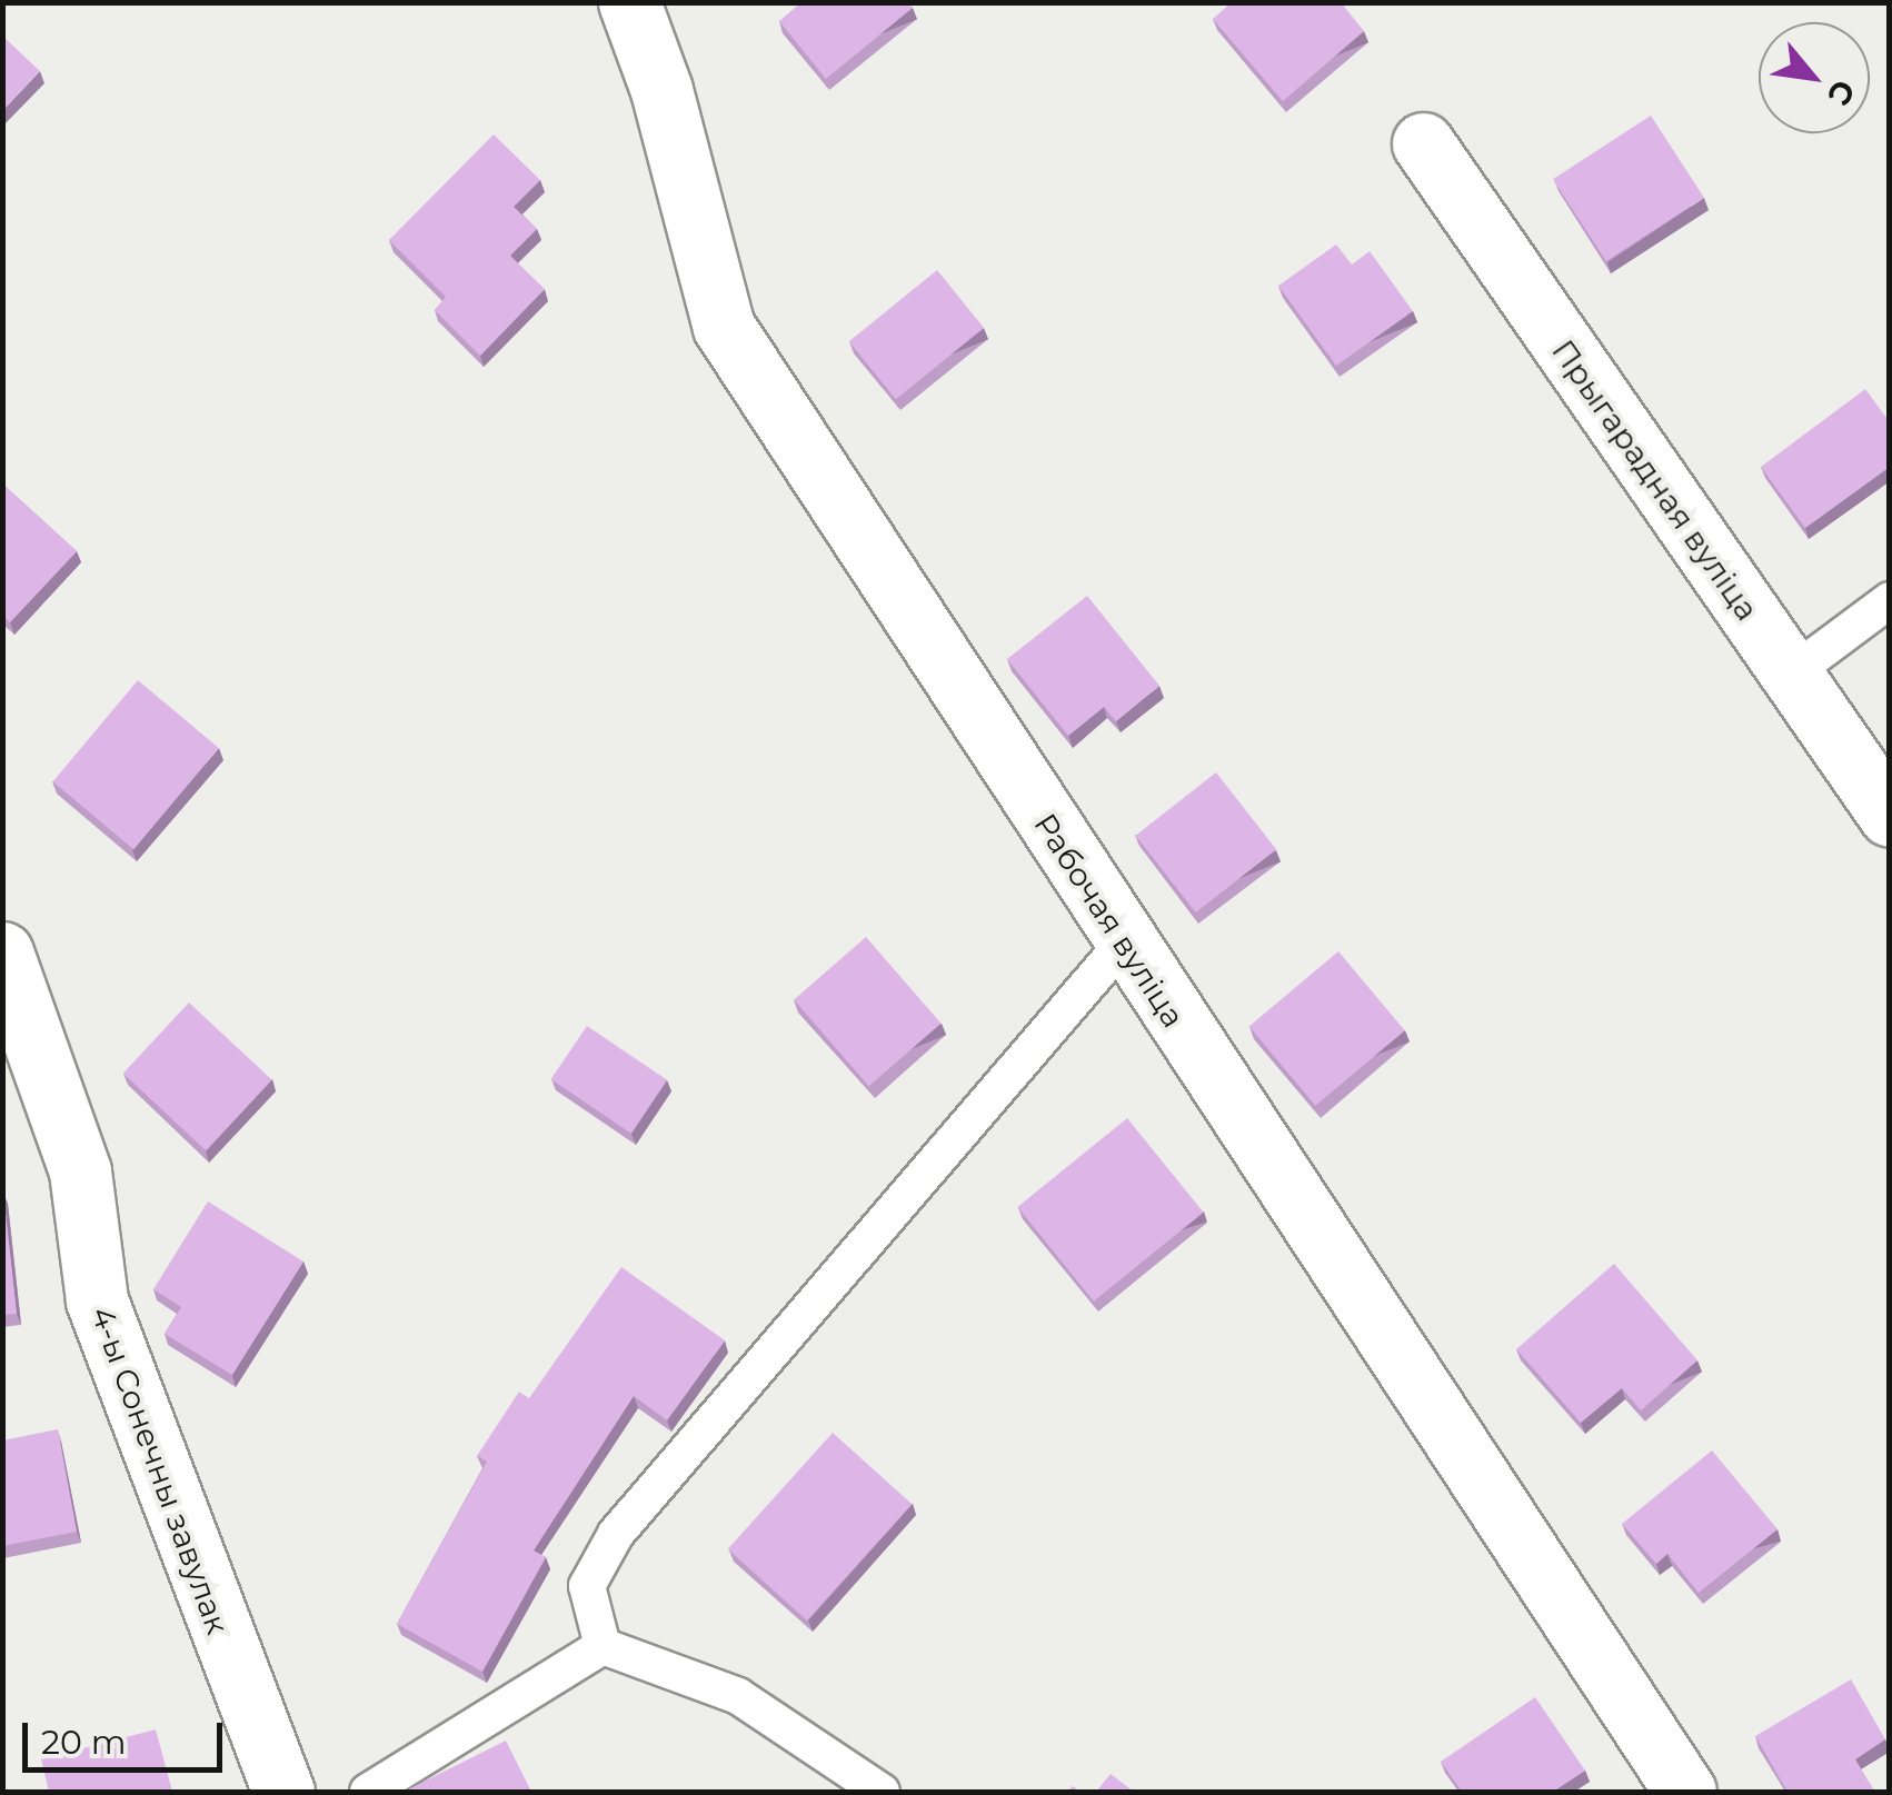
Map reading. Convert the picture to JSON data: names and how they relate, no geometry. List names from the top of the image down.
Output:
{
  "streets": {
    "street": ["Прыгарадная вуліца", "Рабочая вуліца", "4-ы Сонечны завулак"]
  },
  "scale_bar": "20 m",
  "north": "bottom right"
}
